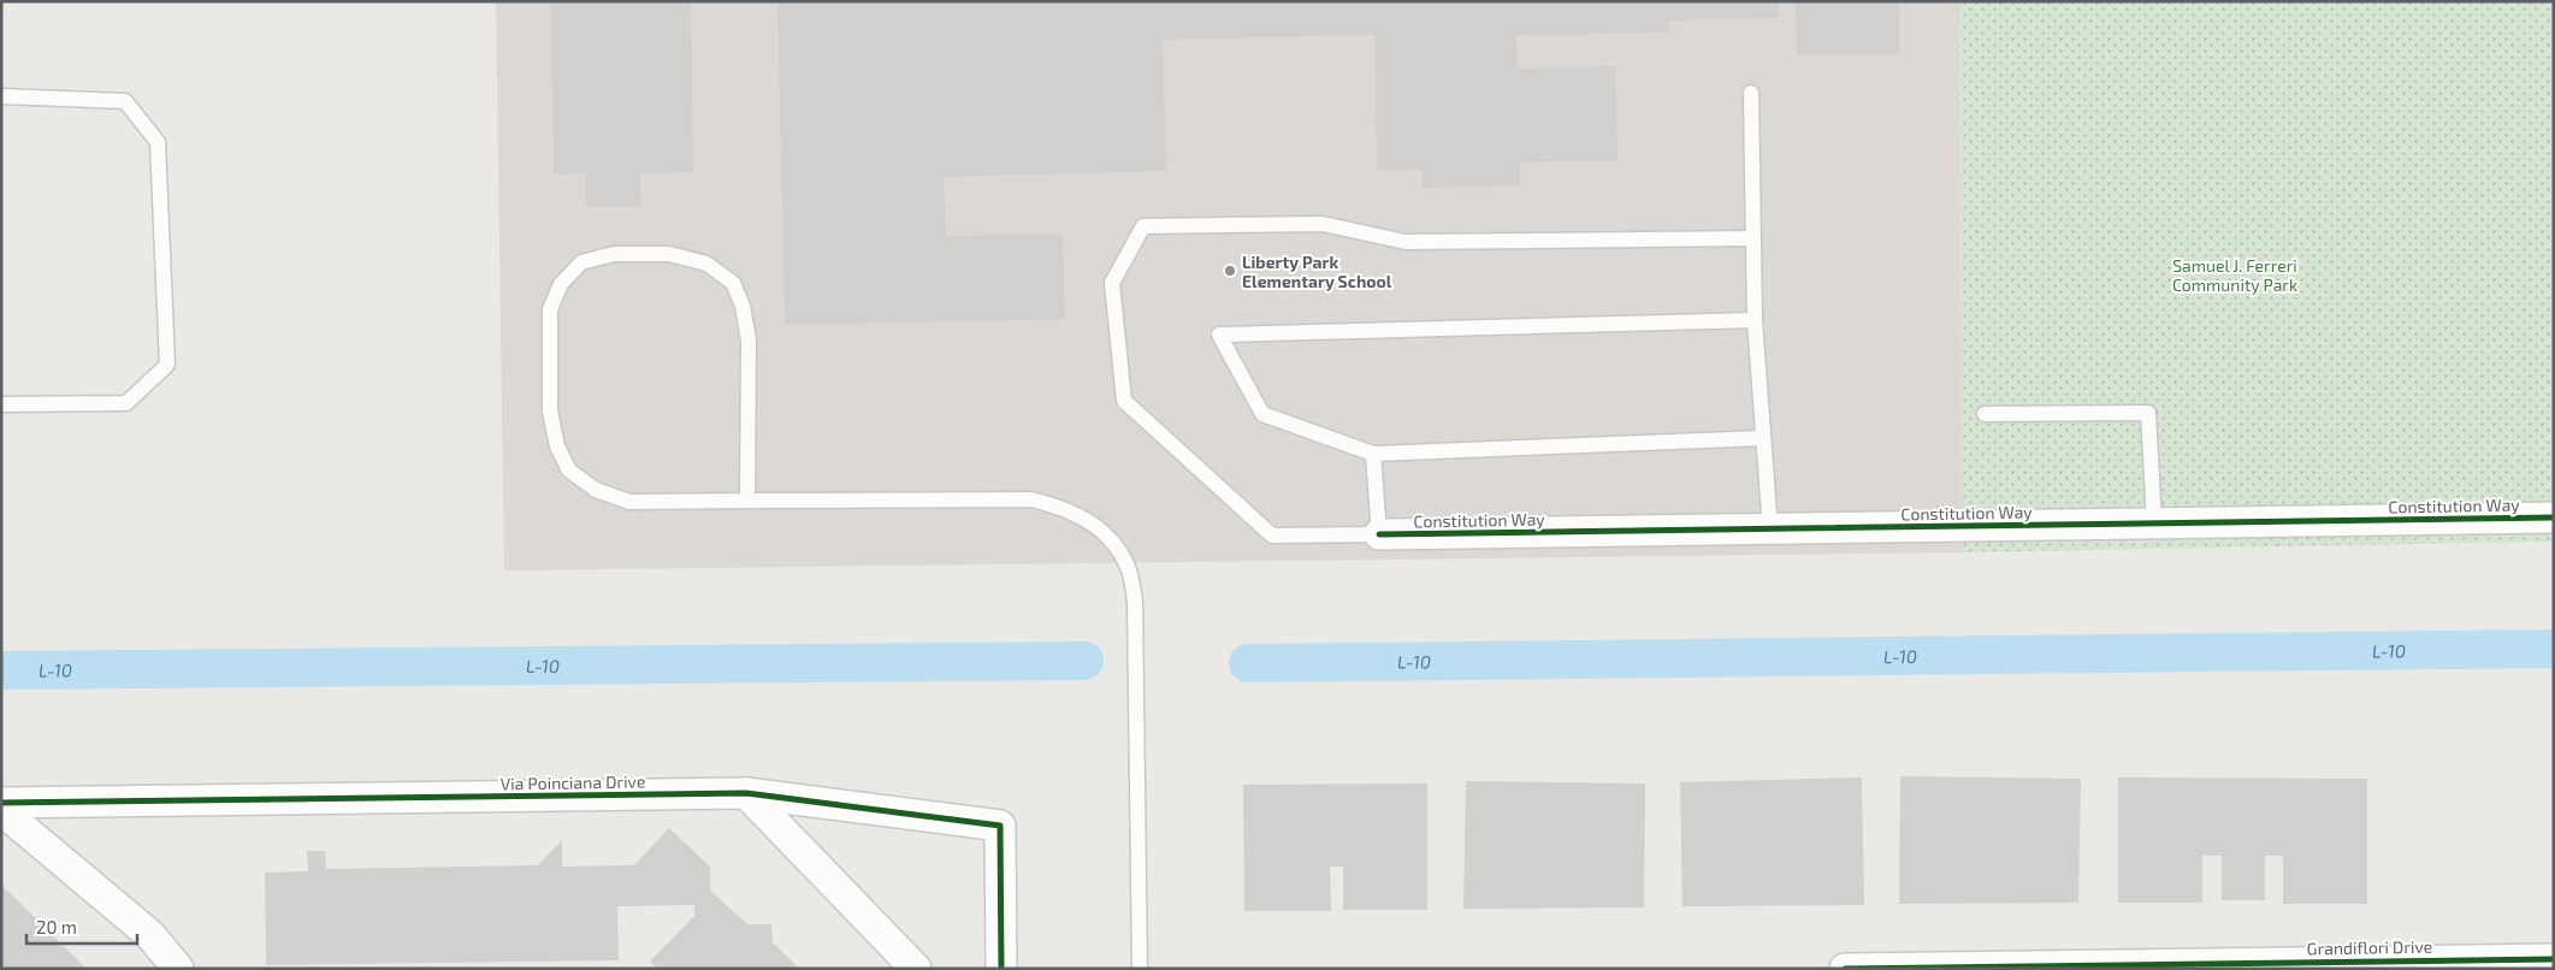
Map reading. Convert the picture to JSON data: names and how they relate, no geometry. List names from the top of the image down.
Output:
{
  "streets": {
    "street": ["Constitution Way", "Via Poinciana Drive", "Grandiflori Drive"]
  },
  "water": ["L-10"],
  "parks": ["Samuel J. Ferreri Community Park"],
  "places": ["Liberty Park Elementary School"],
  "scale_bar": "20 m"
}
